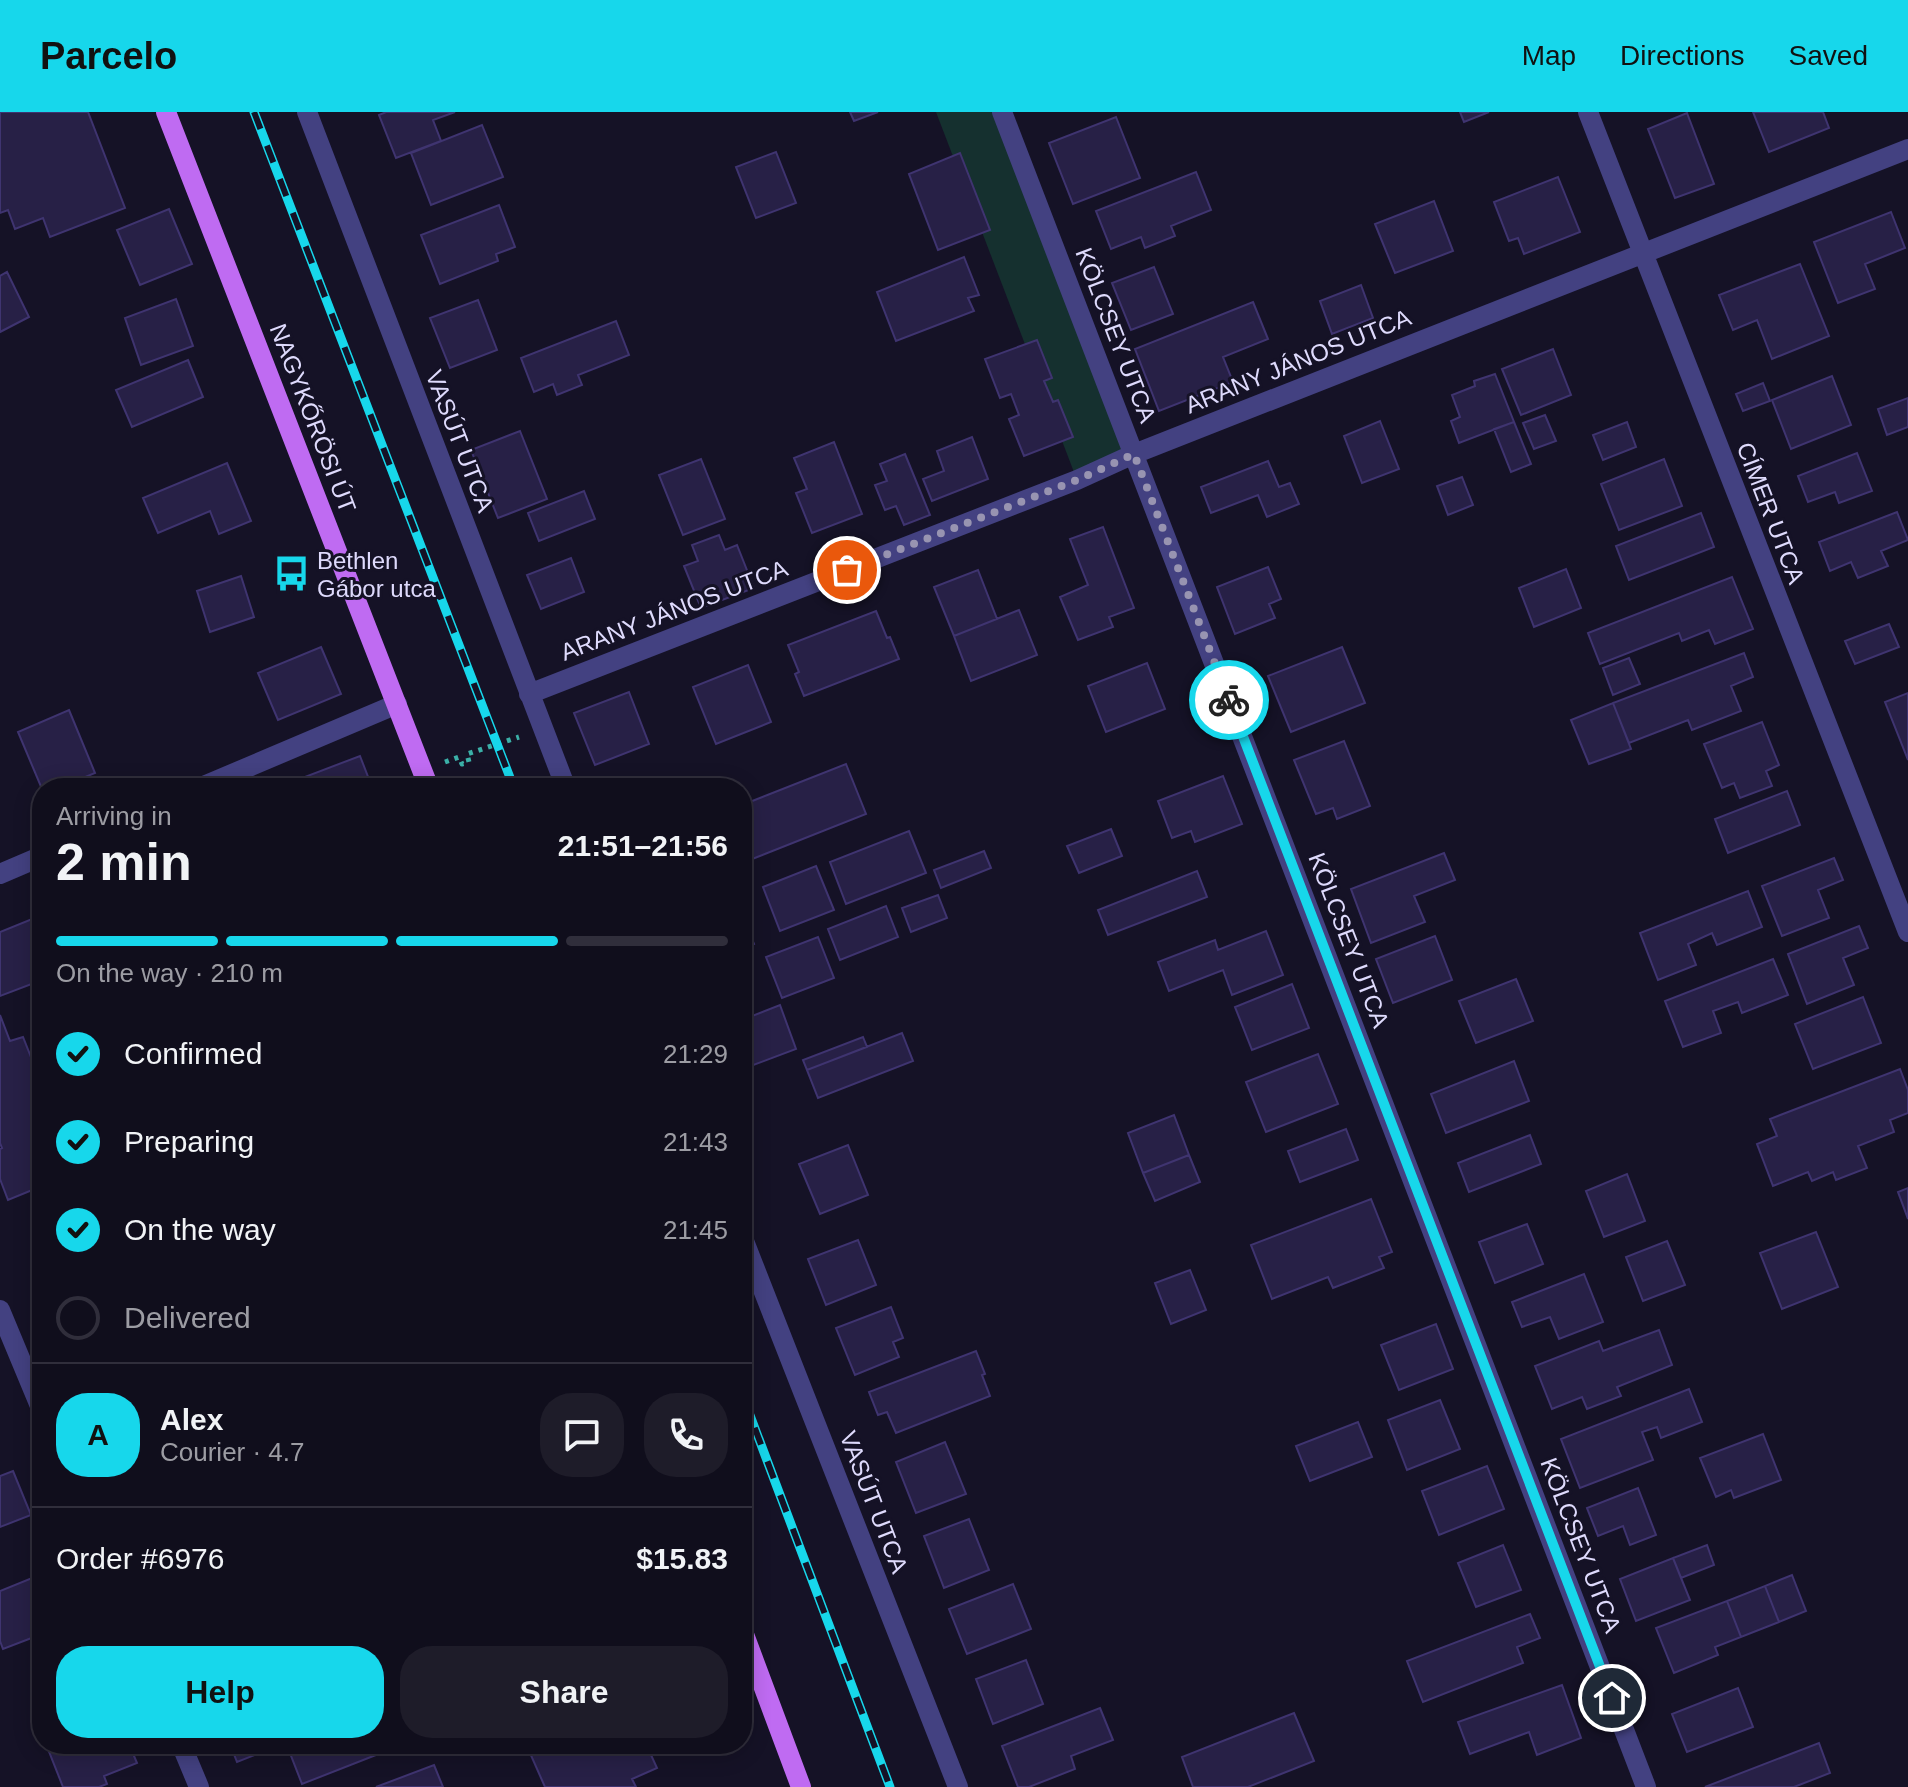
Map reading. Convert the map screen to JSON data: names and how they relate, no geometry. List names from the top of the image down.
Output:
{
  "streets": {
    "main road": ["NAGYKŐRÖSI ÚT"],
    "street": [
      "KÖLCSEY UTCA",
      "ARANY JÁNOS UTCA",
      "VASÚT UTCA",
      "CÍMER UTCA"
    ]
  },
  "crossings": [
    ["KÖLCSEY UTCA", "ARANY JÁNOS UTCA"],
    ["ARANY JÁNOS UTCA", "VASÚT UTCA"],
    ["ARANY JÁNOS UTCA", "CÍMER UTCA"]
  ],
  "places": {
    "bus stop": ["Bethlen Gábor utca"]
  },
  "page": {
    "header": "Parcelo",
    "nav": ["Map", "Directions", "Saved"],
    "heading": ["2 min", "Arriving in", "21:51–21:56"],
    "panel": [
      "Alex",
      "Courier · 4.7",
      "Order #6976",
      "$15.83"
    ],
    "bar": "On the way · 210 m",
    "list": [
      ["Confirmed", "21:29"],
      ["Preparing", "21:43"],
      ["On the way", "21:45"],
      "Delivered"
    ],
    "round": "A",
    "buttons": ["Help", "Share"]
  }
}
